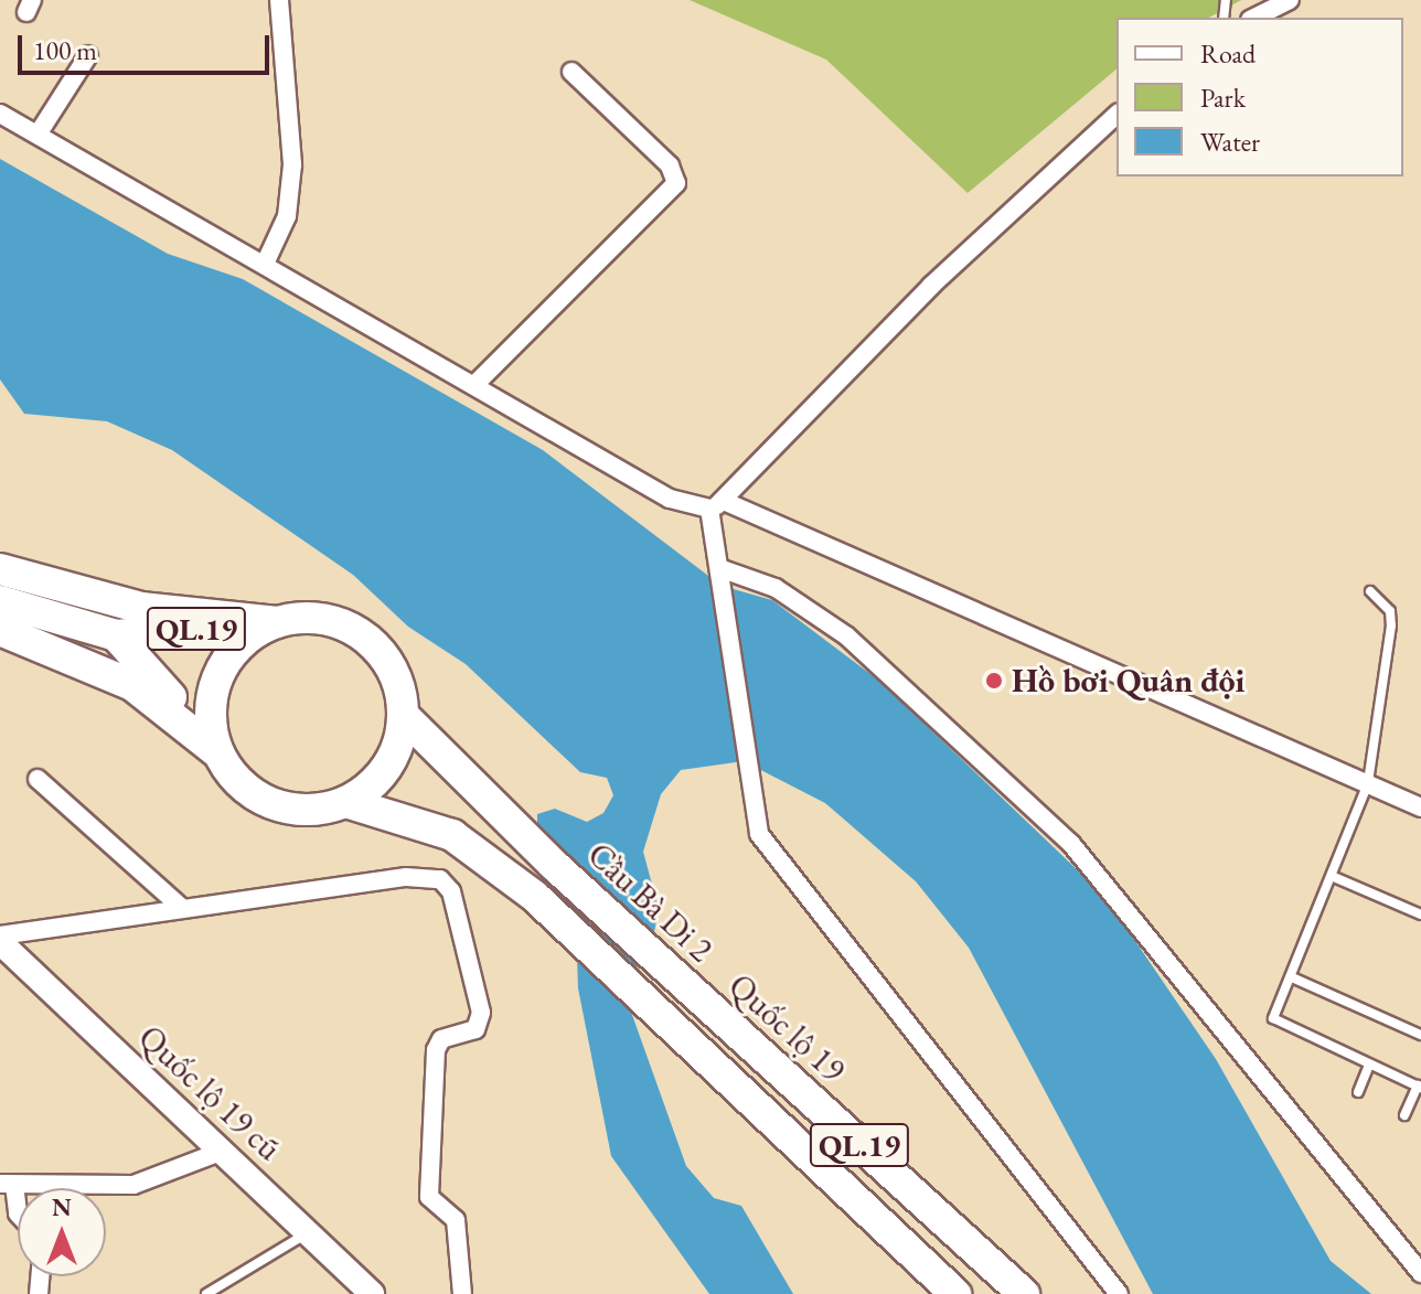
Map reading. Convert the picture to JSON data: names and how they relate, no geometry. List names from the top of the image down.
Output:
{
  "streets": {
    "highway": ["QL.19", "Cầu Bà Di 2", "Quốc lộ 19"],
    "street": ["Quốc lộ 19 cũ"]
  },
  "crossings": [
    ["QL.19", "Cầu Bà Di 2"],
    ["Cầu Bà Di 2", "Quốc lộ 19"]
  ],
  "places": ["Hồ bơi Quân đội"],
  "legend": ["Road", "Park", "Water"],
  "scale_bar": "100 m",
  "north": "top"
}
